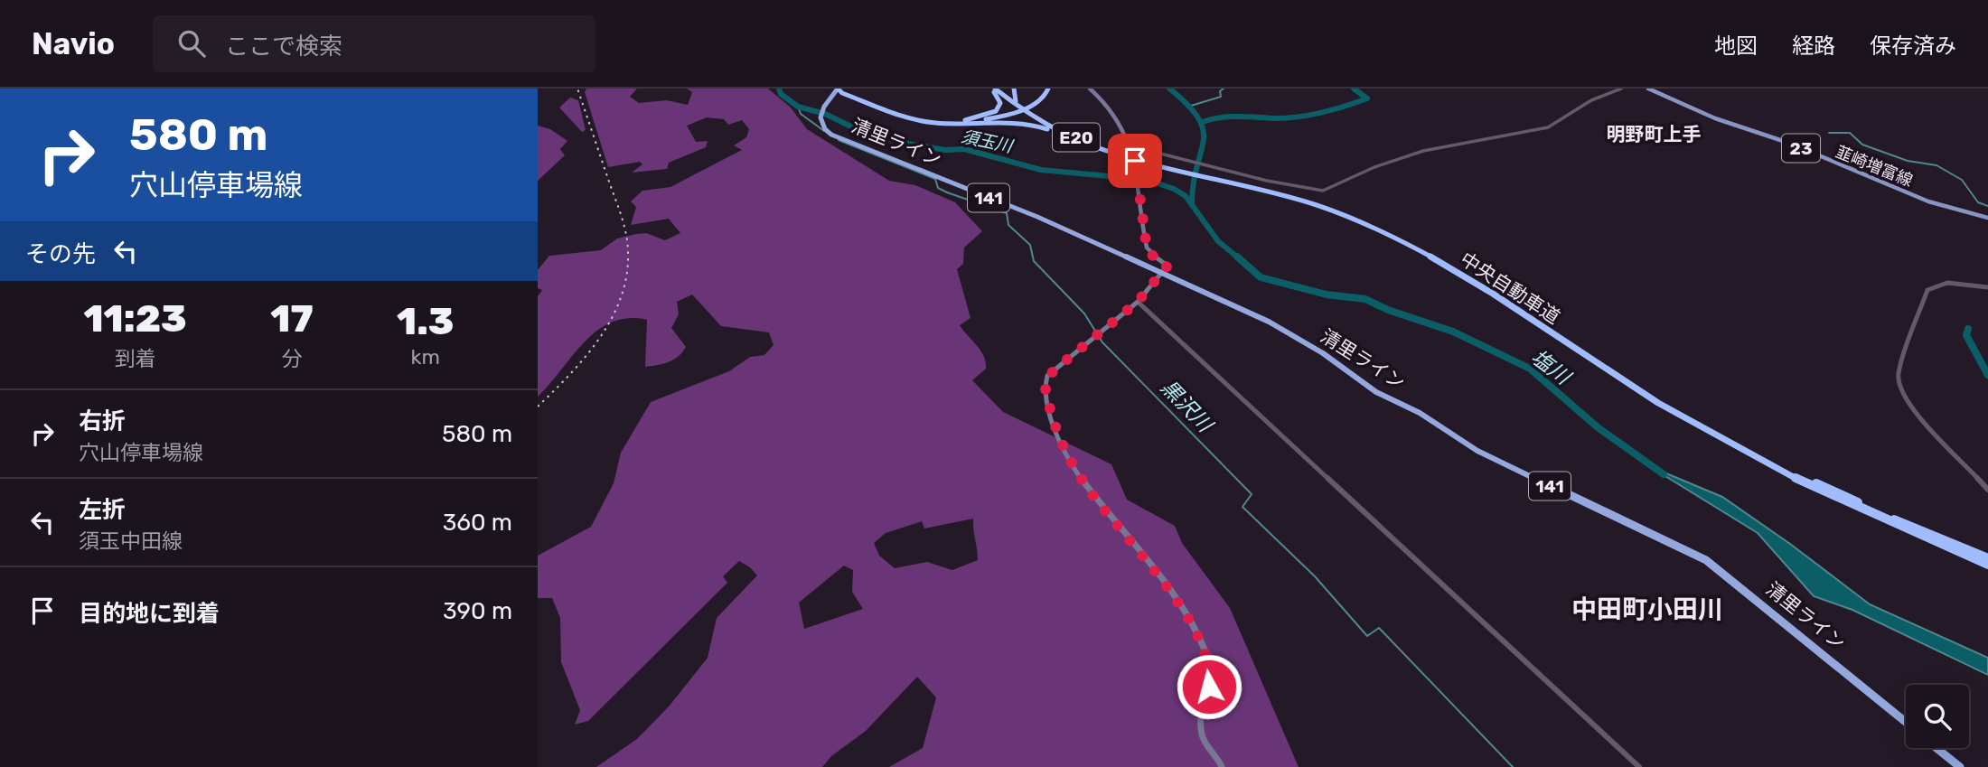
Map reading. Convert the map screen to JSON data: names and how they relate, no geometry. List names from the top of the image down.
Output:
{
  "streets": {
    "highway": [
      "E20",
      "清里ライン",
      "141",
      "中央自動車道"
    ],
    "main road": ["23", "韮崎増富線"]
  },
  "districts": ["明野町上手", "中田町小田川"],
  "water": ["須玉川", "塩川", "黒沢川"],
  "page": {
    "header": "Navio",
    "search": "ここで検索",
    "nav": ["地図", "経路", "保存済み"],
    "turn": ["580 m", "穴山停車場線"],
    "then": "その先",
    "eta": [
      "11:23",
      "到着",
      "17",
      "分",
      "1.3",
      "km"
    ],
    "list": [
      {
        "name": "右折",
        "note": "穴山停車場線",
        "value": "580 m"
      },
      {
        "name": "左折",
        "note": "須玉中田線",
        "value": "360 m"
      },
      {
        "name": "目的地に到着",
        "value": "390 m"
      }
    ]
  }
}
